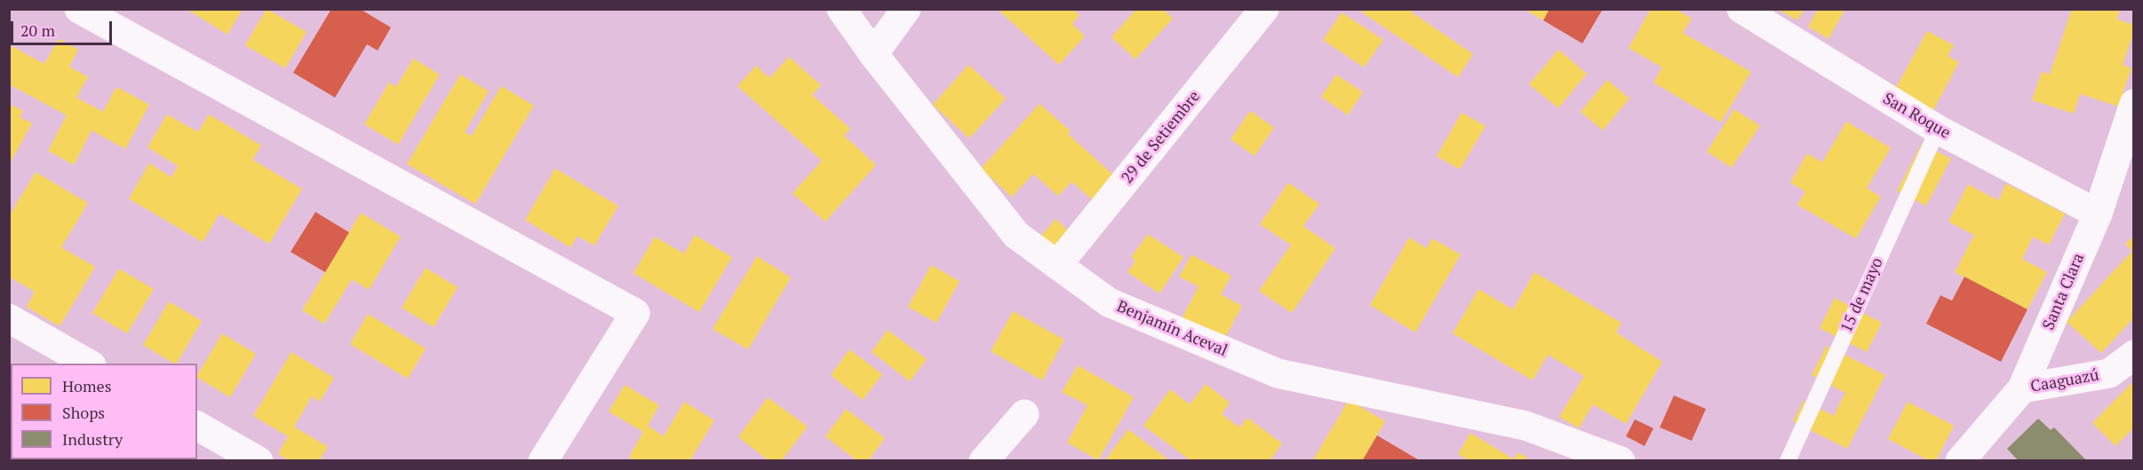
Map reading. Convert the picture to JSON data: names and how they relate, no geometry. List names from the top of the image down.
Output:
{
  "streets": {
    "street": [
      "San Roque",
      "29 de Setiembre",
      "Santa Clara",
      "Benjamín Aceval",
      "Caaguazú"
    ],
    "lane": ["15 de mayo"]
  },
  "crossings": [
    ["San Roque", "Santa Clara"],
    ["San Roque", "15 de mayo"],
    ["29 de Setiembre", "Benjamín Aceval"],
    ["Santa Clara", "Caaguazú"]
  ],
  "legend": ["Homes", "Shops", "Industry"],
  "scale_bar": "20 m"
}
